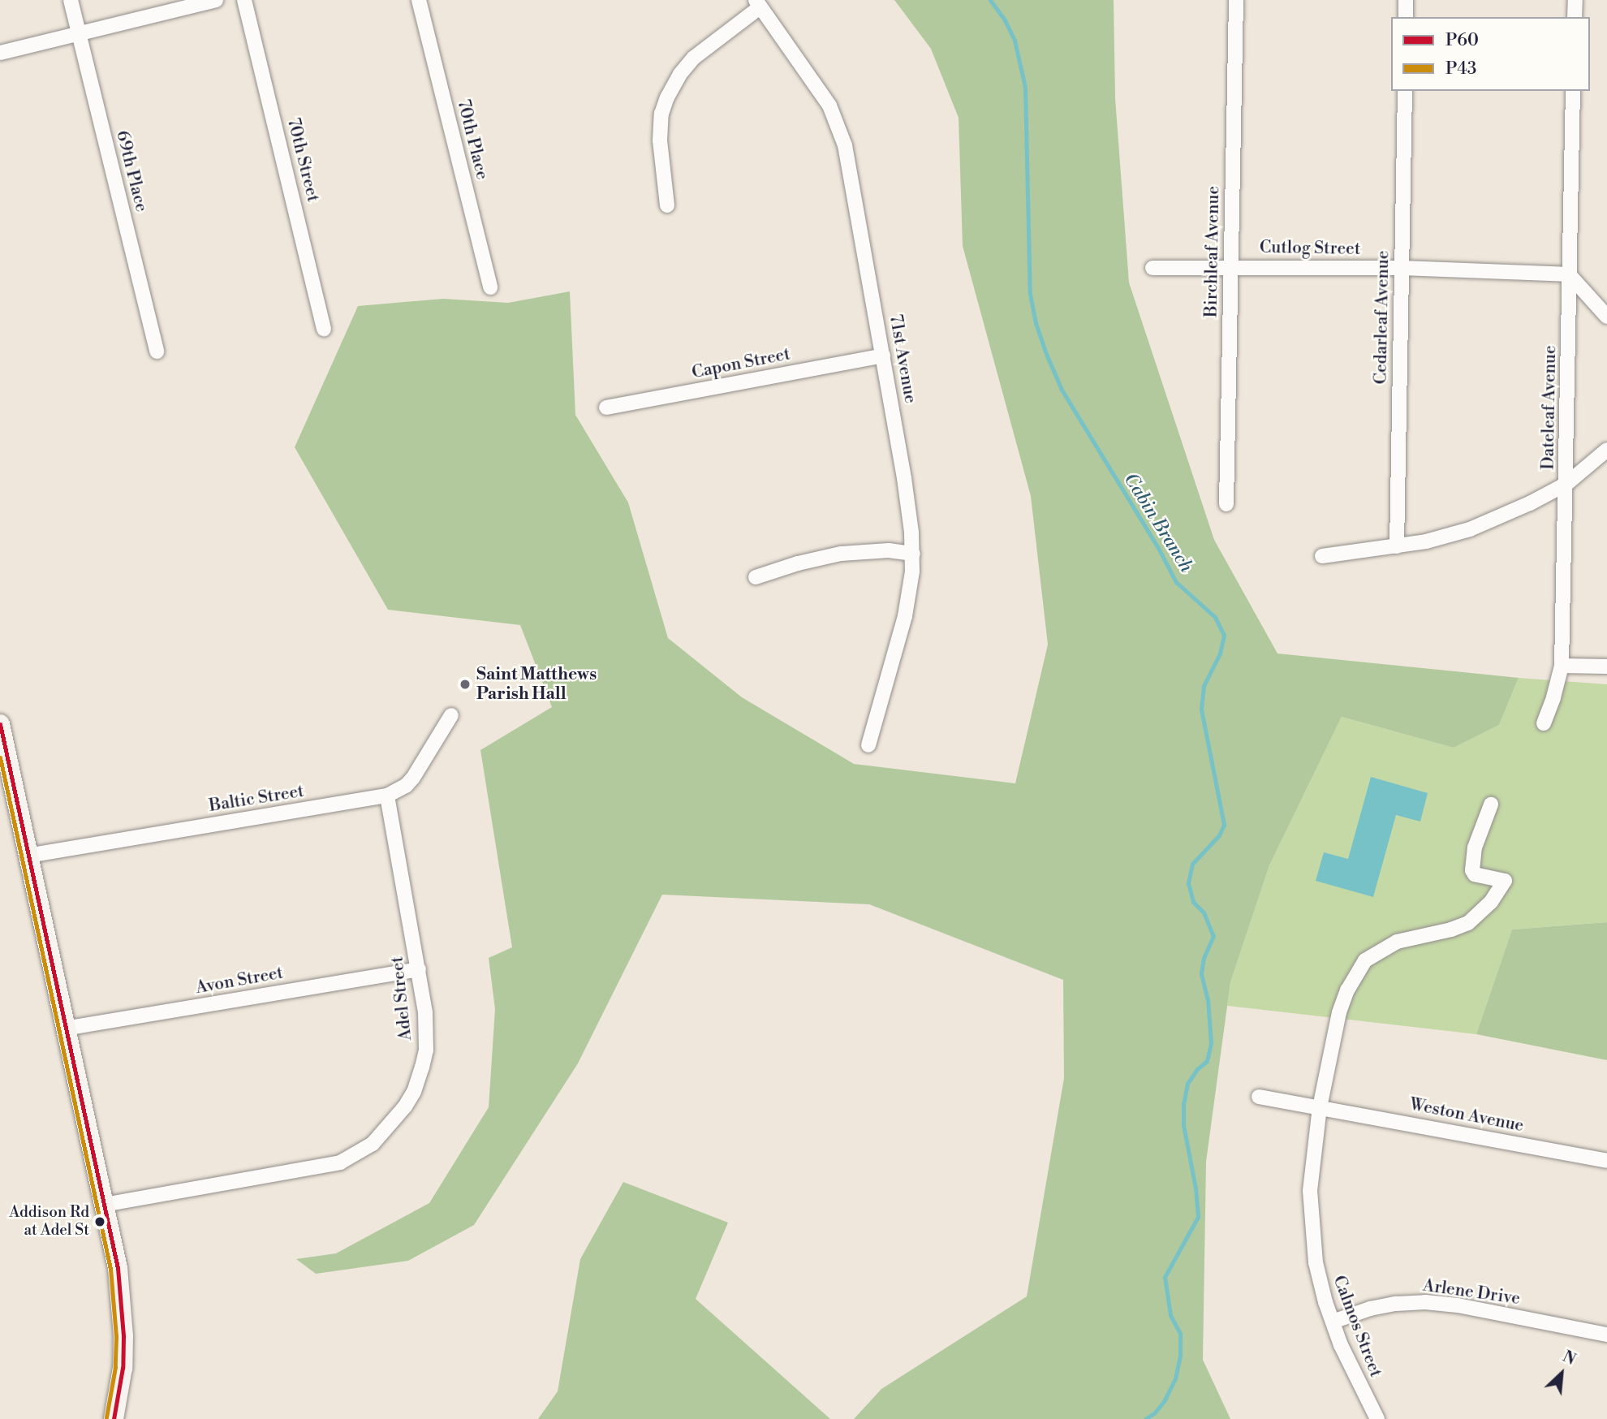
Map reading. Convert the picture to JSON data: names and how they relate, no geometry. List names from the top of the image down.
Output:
{
  "streets": {
    "street": [
      "70th Place",
      "70th Street",
      "69th Place",
      "Cutlog Street",
      "Birchleaf Avenue",
      "Cedarleaf Avenue",
      "71st Avenue",
      "Capon Street",
      "Dateleaf Avenue",
      "Baltic Street",
      "Avon Street",
      "Adel Street",
      "Weston Avenue",
      "Arlene Drive",
      "Calmos Street"
    ]
  },
  "crossings": [
    ["Cutlog Street", "Birchleaf Avenue"],
    ["Cutlog Street", "Cedarleaf Avenue"],
    ["Cutlog Street", "Dateleaf Avenue"],
    ["71st Avenue", "Capon Street"],
    ["Baltic Street", "Adel Street"],
    ["Avon Street", "Adel Street"],
    ["Weston Avenue", "Calmos Street"],
    ["Arlene Drive", "Calmos Street"]
  ],
  "water": ["Cabin Branch"],
  "places": ["Saint Matthews Parish Hall", "Addison Rd at Adel St"],
  "lines": ["transit line P60", "transit line P43"],
  "legend": ["P60", "P43"],
  "north": "top right"
}
